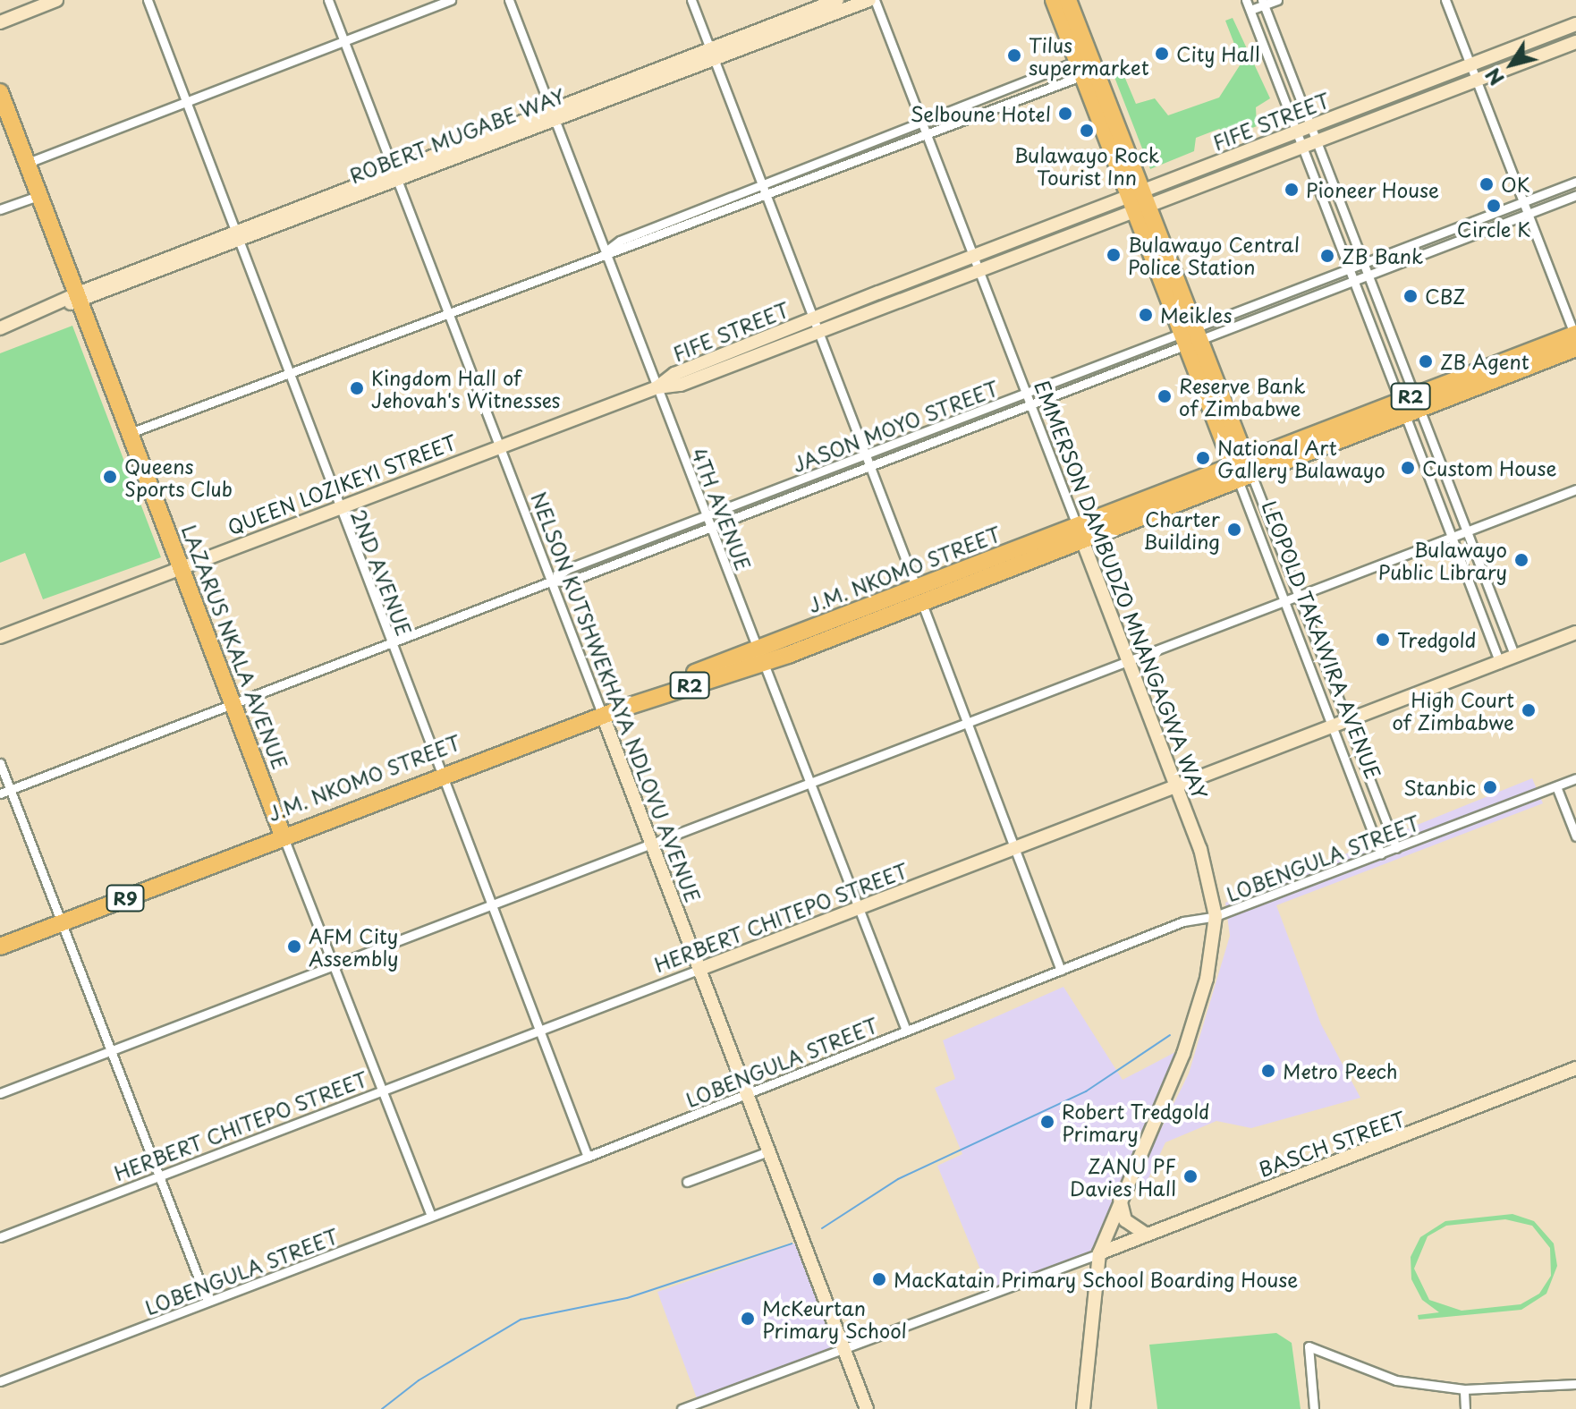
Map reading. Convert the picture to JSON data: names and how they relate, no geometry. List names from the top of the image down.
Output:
{
  "streets": {
    "highway": [
      "R2",
      "J.M. NKOMO STREET",
      "LEOPOLD TAKAWIRA AVENUE",
      "LAZARUS NKALA AVENUE",
      "R9"
    ],
    "street": [
      "FIFE STREET",
      "ROBERT MUGABE WAY",
      "JASON MOYO STREET",
      "QUEEN LOZIKEYI STREET",
      "4TH AVENUE",
      "2ND AVENUE",
      "EMMERSON DAMBUDZO MNANGAGWA WAY",
      "NELSON KUTSHWEKHAYA NDLOVU AVENUE",
      "LOBENGULA STREET",
      "HERBERT CHITEPO STREET",
      "BASCH STREET"
    ]
  },
  "crossings": [
    ["FIFE STREET", "QUEEN LOZIKEYI STREET"],
    ["FIFE STREET", "4TH AVENUE"],
    ["FIFE STREET", "EMMERSON DAMBUDZO MNANGAGWA WAY"],
    ["FIFE STREET", "LEOPOLD TAKAWIRA AVENUE"],
    ["ROBERT MUGABE WAY", "4TH AVENUE"],
    ["ROBERT MUGABE WAY", "2ND AVENUE"],
    ["ROBERT MUGABE WAY", "EMMERSON DAMBUDZO MNANGAGWA WAY"],
    ["ROBERT MUGABE WAY", "LAZARUS NKALA AVENUE"],
    ["ROBERT MUGABE WAY", "NELSON KUTSHWEKHAYA NDLOVU AVENUE"],
    ["JASON MOYO STREET", "4TH AVENUE"],
    ["JASON MOYO STREET", "2ND AVENUE"],
    ["JASON MOYO STREET", "EMMERSON DAMBUDZO MNANGAGWA WAY"],
    ["JASON MOYO STREET", "LEOPOLD TAKAWIRA AVENUE"],
    ["JASON MOYO STREET", "LAZARUS NKALA AVENUE"],
    ["JASON MOYO STREET", "NELSON KUTSHWEKHAYA NDLOVU AVENUE"],
    ["QUEEN LOZIKEYI STREET", "4TH AVENUE"],
    ["QUEEN LOZIKEYI STREET", "2ND AVENUE"],
    ["QUEEN LOZIKEYI STREET", "LAZARUS NKALA AVENUE"],
    ["QUEEN LOZIKEYI STREET", "NELSON KUTSHWEKHAYA NDLOVU AVENUE"],
    ["4TH AVENUE", "J.M. NKOMO STREET"],
    ["4TH AVENUE", "LOBENGULA STREET"],
    ["4TH AVENUE", "HERBERT CHITEPO STREET"],
    ["J.M. NKOMO STREET", "2ND AVENUE"],
    ["J.M. NKOMO STREET", "EMMERSON DAMBUDZO MNANGAGWA WAY"],
    ["J.M. NKOMO STREET", "LEOPOLD TAKAWIRA AVENUE"],
    ["J.M. NKOMO STREET", "LAZARUS NKALA AVENUE"],
    ["J.M. NKOMO STREET", "NELSON KUTSHWEKHAYA NDLOVU AVENUE"],
    ["J.M. NKOMO STREET", "R9"],
    ["2ND AVENUE", "LOBENGULA STREET"],
    ["2ND AVENUE", "HERBERT CHITEPO STREET"],
    ["EMMERSON DAMBUDZO MNANGAGWA WAY", "LOBENGULA STREET"],
    ["EMMERSON DAMBUDZO MNANGAGWA WAY", "HERBERT CHITEPO STREET"],
    ["EMMERSON DAMBUDZO MNANGAGWA WAY", "BASCH STREET"],
    ["LEOPOLD TAKAWIRA AVENUE", "LOBENGULA STREET"],
    ["LEOPOLD TAKAWIRA AVENUE", "HERBERT CHITEPO STREET"],
    ["LAZARUS NKALA AVENUE", "LOBENGULA STREET"],
    ["LAZARUS NKALA AVENUE", "R9"],
    ["LAZARUS NKALA AVENUE", "HERBERT CHITEPO STREET"],
    ["NELSON KUTSHWEKHAYA NDLOVU AVENUE", "LOBENGULA STREET"],
    ["NELSON KUTSHWEKHAYA NDLOVU AVENUE", "HERBERT CHITEPO STREET"]
  ],
  "places": [
    "City Hall",
    "Tilus supermarket",
    "Selboune Hotel",
    "Bulawayo Rock Tourist Inn",
    "OK",
    "Pioneer House",
    "Circle K",
    "Bulawayo Central Police Station",
    "ZB Bank",
    "CBZ",
    "Meikles",
    "ZB Agent",
    "Kingdom Hall of Jehovah's Witnesses",
    "Reserve Bank of Zimbabwe",
    "National Art Gallery Bulawayo",
    "Custom House",
    "Queens Sports Club",
    "Charter Building",
    "Bulawayo Public Library",
    "Tredgold",
    "High Court of Zimbabwe",
    "Stanbic",
    "AFM City Assembly",
    "Metro Peech",
    "Robert Tredgold Primary",
    "ZANU PF Davies Hall",
    "MacKatain Primary School Boarding House",
    "McKeurtan Primary School"
  ],
  "north": "bottom left"
}
